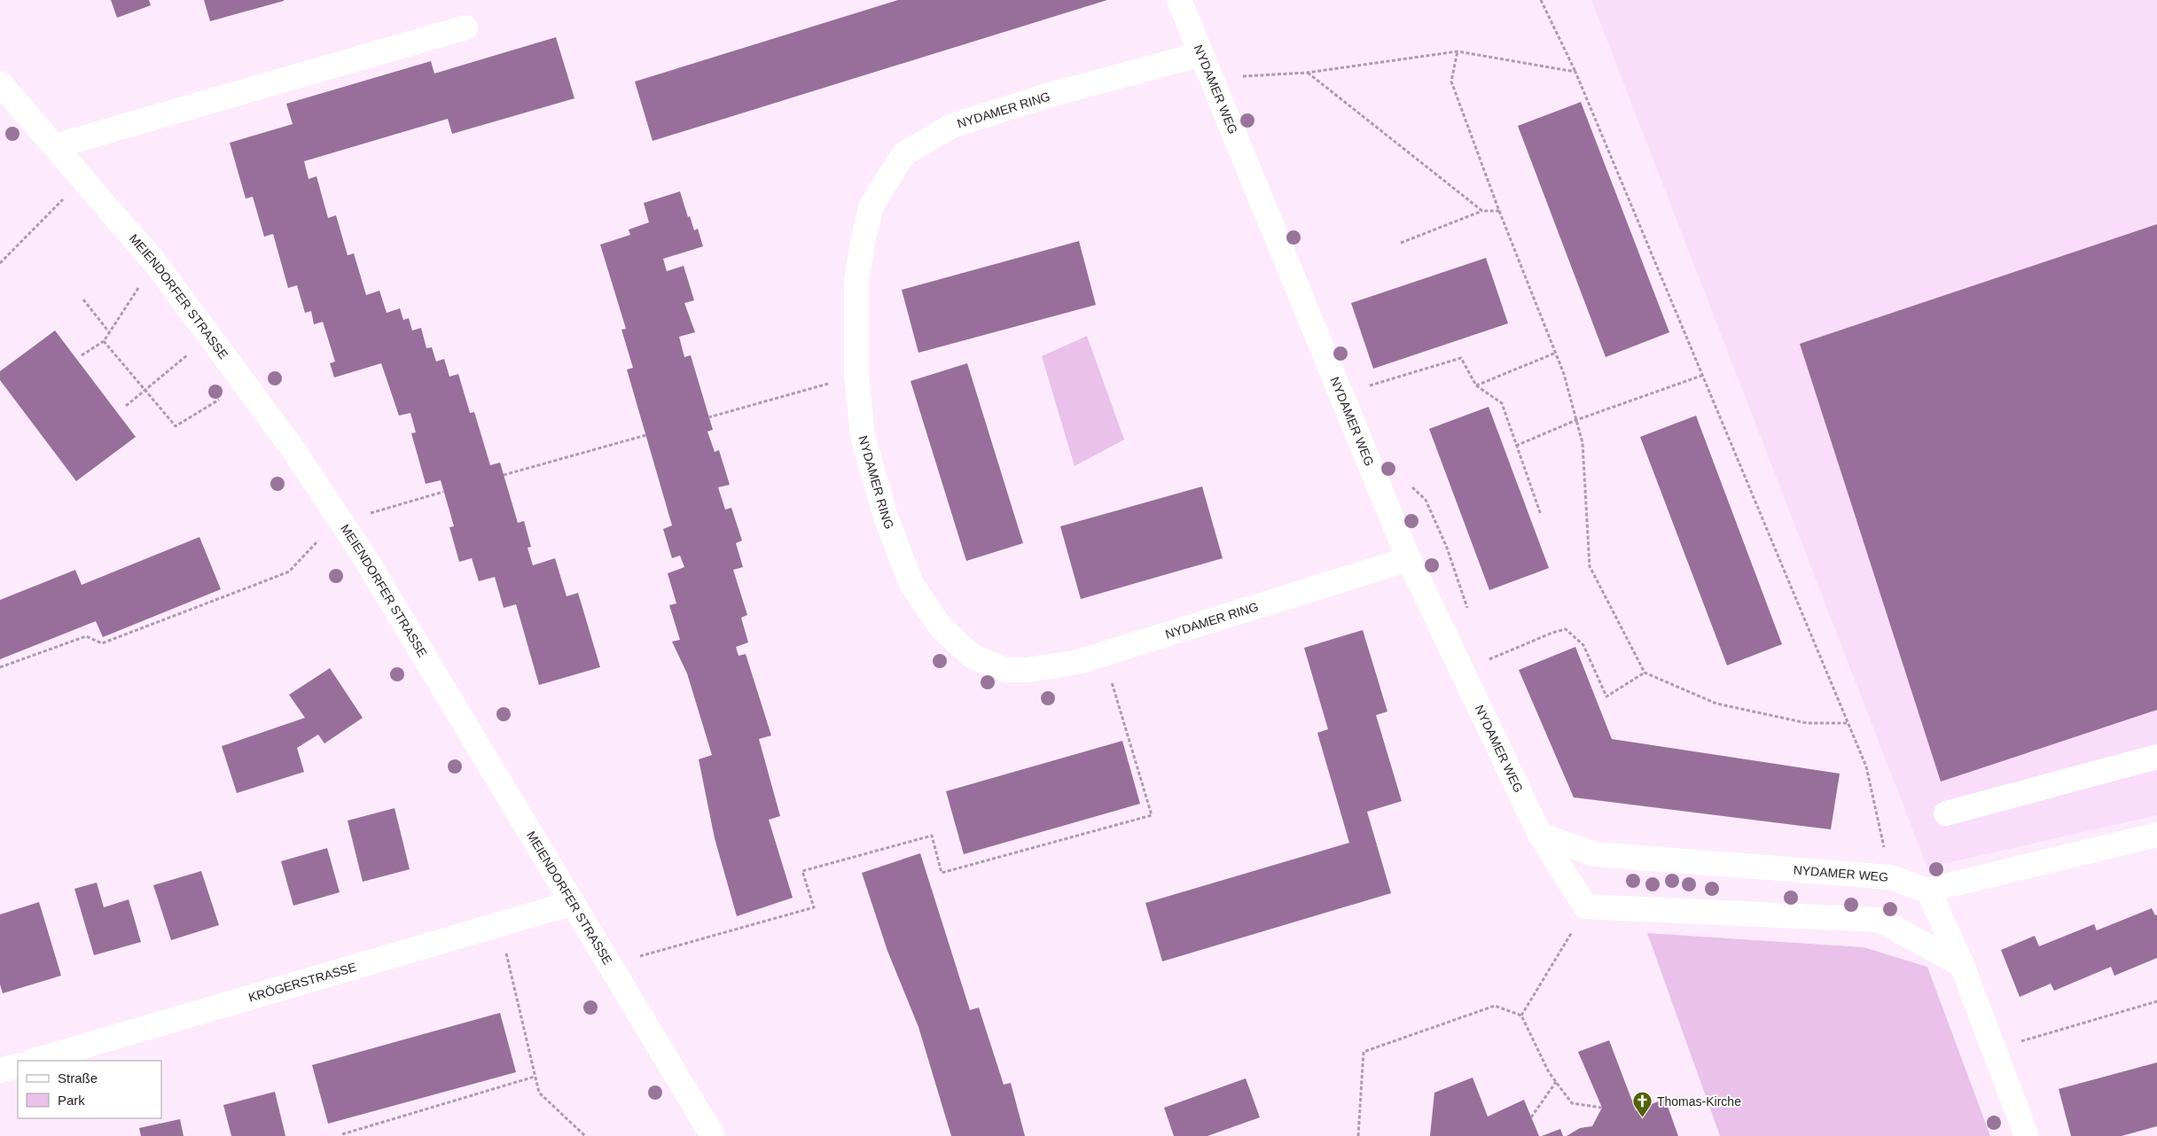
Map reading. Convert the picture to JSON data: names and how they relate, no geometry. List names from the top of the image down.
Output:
{
  "streets": {
    "street": [
      "NYDAMER WEG",
      "NYDAMER RING",
      "MEIENDORFER STRASSE",
      "KRÖGERSTRASSE"
    ]
  },
  "crossings": [
    ["NYDAMER WEG", "NYDAMER RING"],
    ["MEIENDORFER STRASSE", "KRÖGERSTRASSE"]
  ],
  "places": {
    "church": ["Thomas-Kirche"]
  },
  "legend": ["Straße", "Park"]
}
